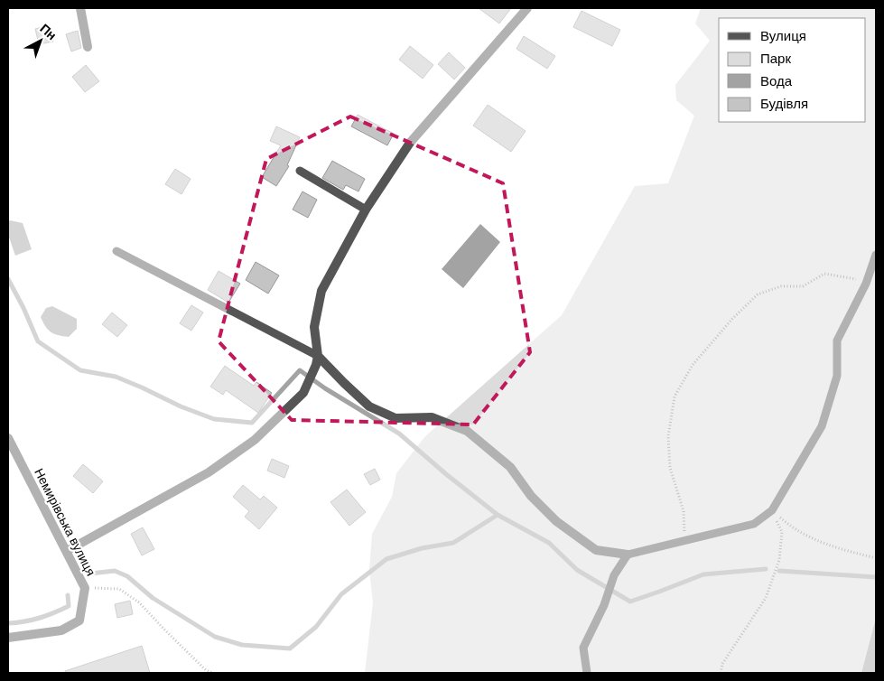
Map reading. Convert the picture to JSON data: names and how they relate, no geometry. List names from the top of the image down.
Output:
{
  "streets": {
    "street": ["Немирівська вулиця"]
  },
  "legend": [
    "Вулиця",
    "Парк",
    "Вода",
    "Будівля"
  ],
  "north": "top right"
}
